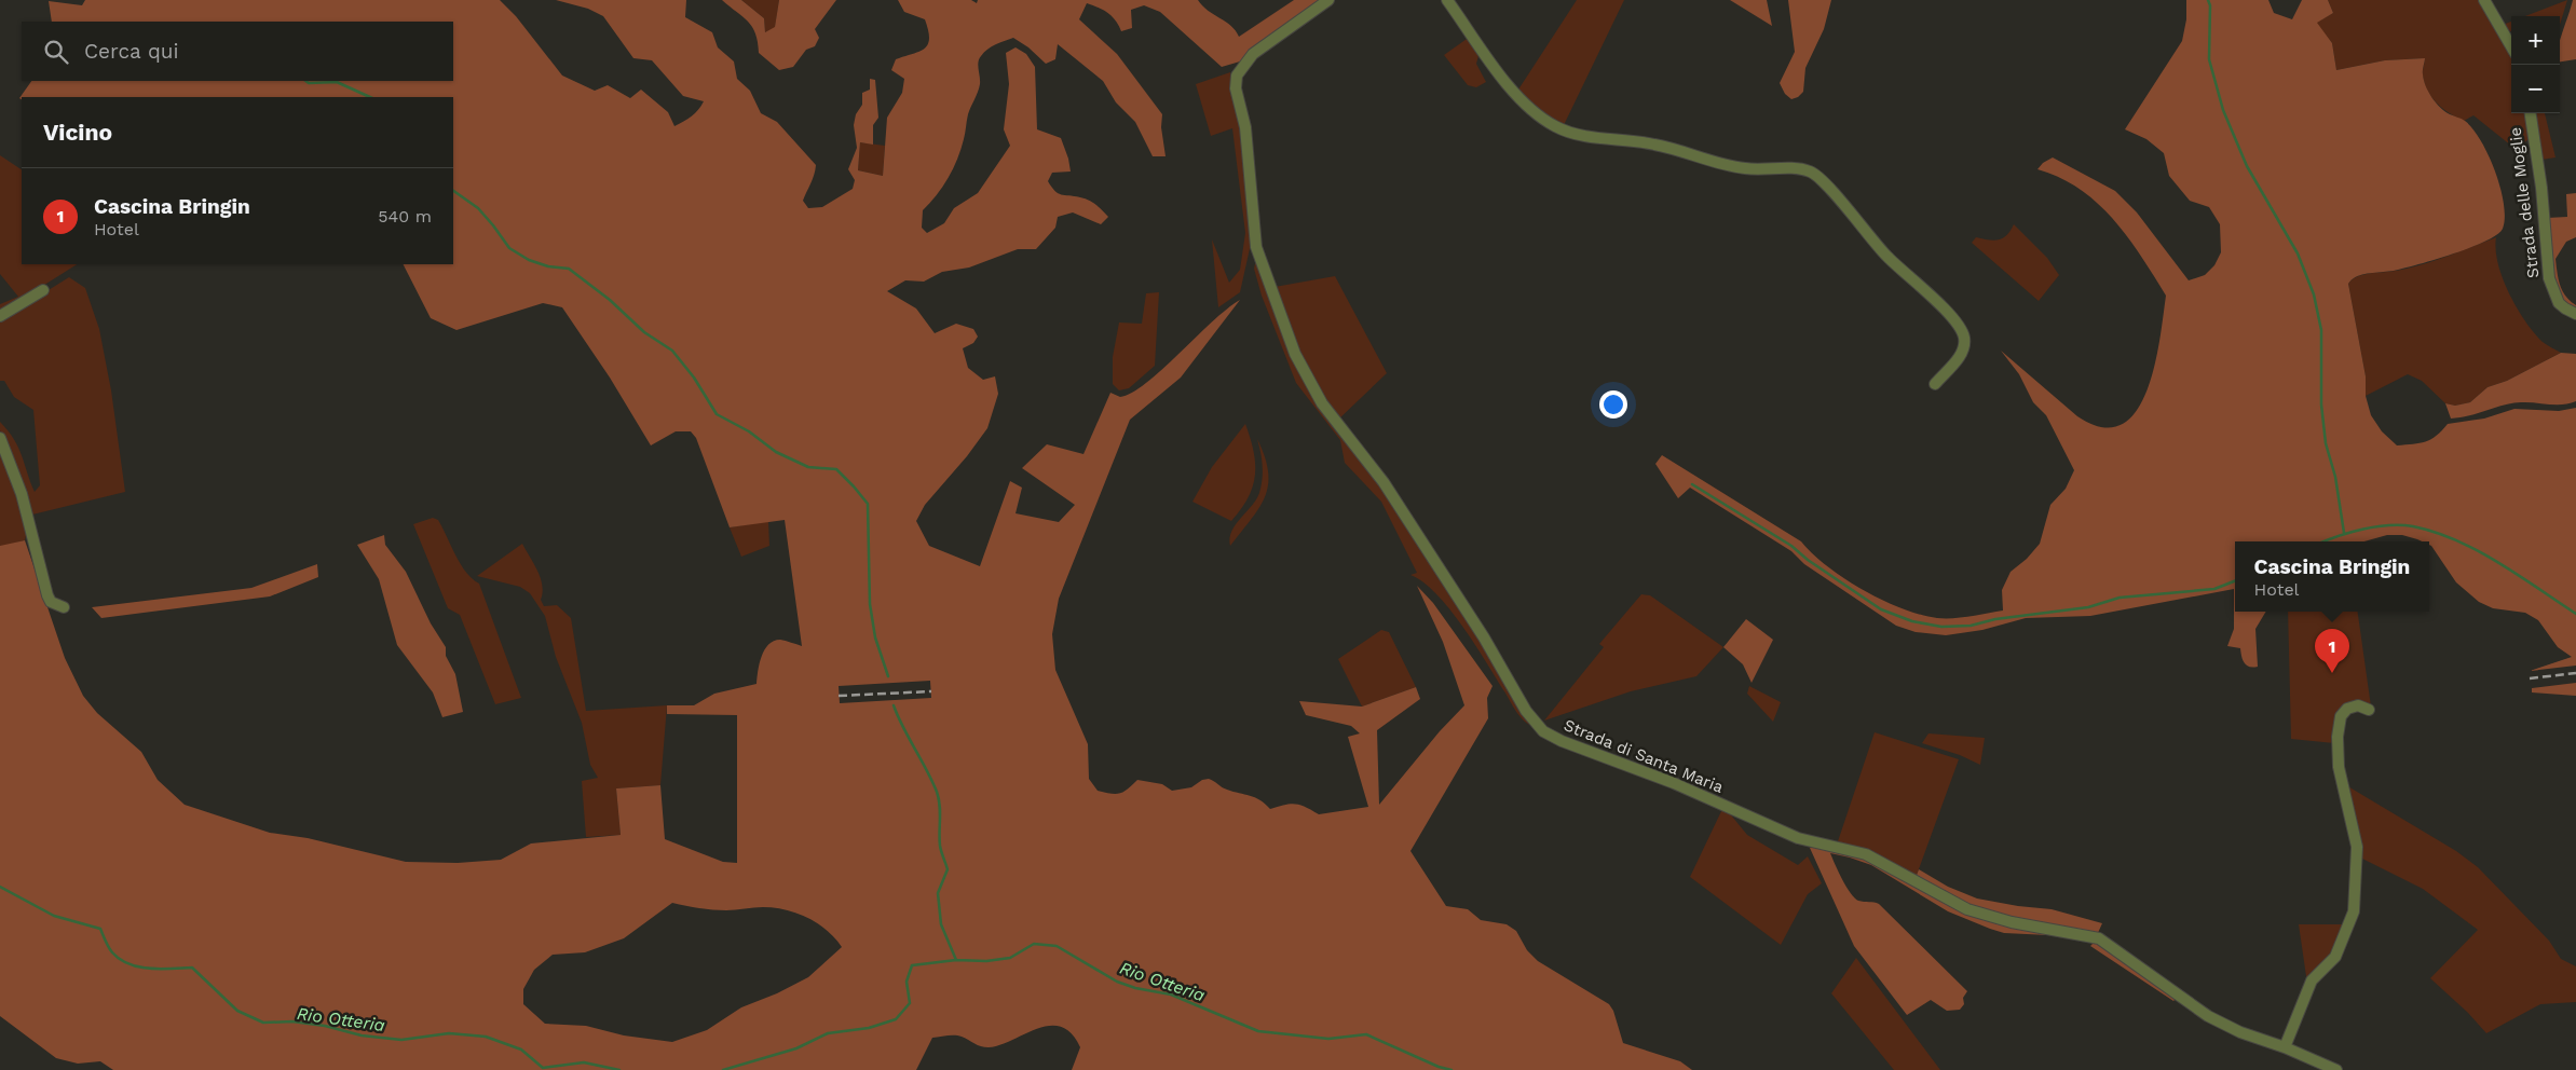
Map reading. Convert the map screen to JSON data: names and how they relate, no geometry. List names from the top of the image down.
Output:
{
  "streets": {
    "street": ["Strada delle Moglie", "Strada di Santa Maria"]
  },
  "water": ["Rio Otteria"],
  "page": {
    "map_buttons": ["+", "−"],
    "search": "Cerca qui",
    "heading": "Vicino",
    "list": [
      {
        "mark": "1",
        "name": "Cascina Bringin",
        "note": "Hotel",
        "value": "540 m"
      }
    ],
    "popup": ["Cascina Bringin", "Hotel"],
    "pins": "1"
  }
}
